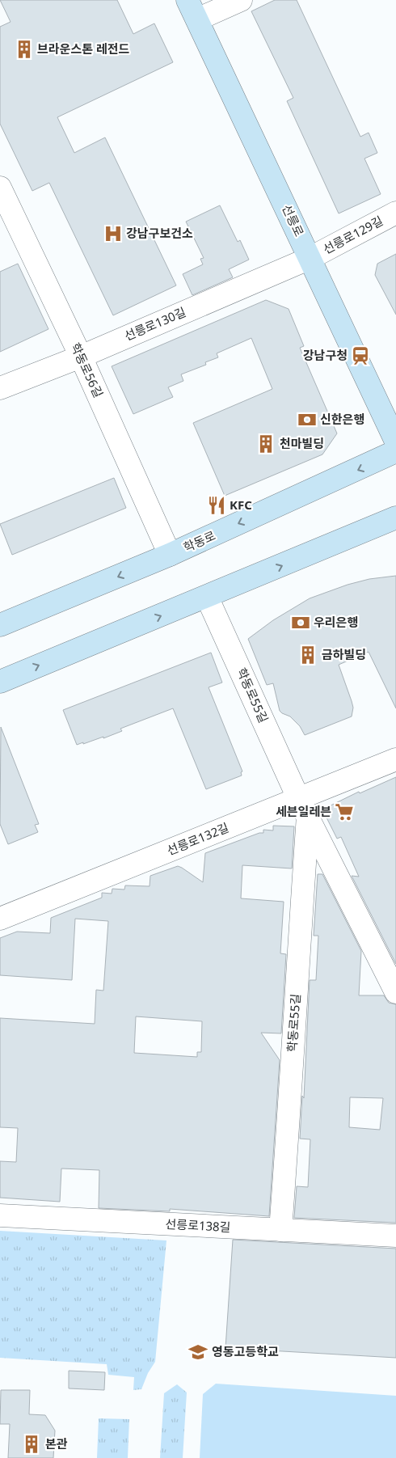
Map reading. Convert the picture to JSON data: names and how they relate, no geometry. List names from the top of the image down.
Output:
{
  "streets": {
    "main road": ["선릉로", "학동로"],
    "street": [
      "선릉로129길",
      "선릉로130길",
      "학동로56길",
      "학동로55길",
      "선릉로132길",
      "선릉로138길"
    ]
  },
  "crossings": [
    ["선릉로", "선릉로129길"],
    ["선릉로", "선릉로130길"],
    ["선릉로129길", "선릉로130길"],
    ["선릉로130길", "학동로56길"],
    ["학동로56길", "학동로"],
    ["학동로55길", "선릉로132길"],
    ["학동로55길", "선릉로138길"]
  ],
  "places": {
    "building": [
      "브라운스톤 레전드",
      "천마빌딩",
      "금하빌딩",
      "본관"
    ],
    "hospital": ["강남구보건소"],
    "station": ["강남구청"],
    "bank": ["신한은행", "우리은행"],
    "restaurant": ["KFC"],
    "supermarket": ["세븐일레븐"],
    "school or university": ["영동고등학교"]
  }
}
